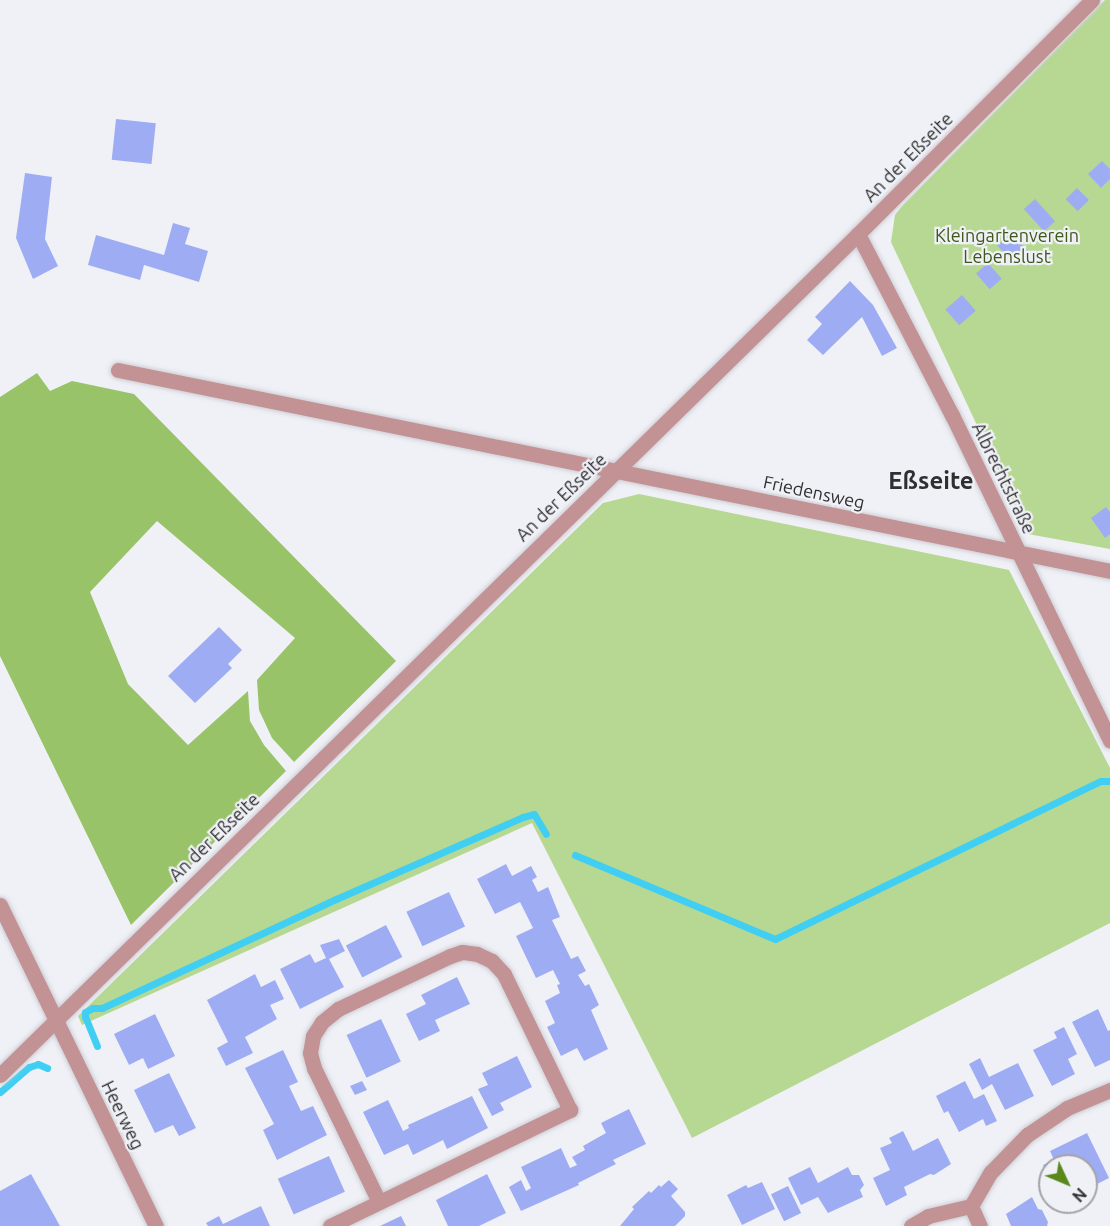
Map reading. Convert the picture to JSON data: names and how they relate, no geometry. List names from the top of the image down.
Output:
{
  "streets": {
    "street": [
      "An der Eßseite",
      "Albrechtstraße",
      "Friedensweg",
      "Heerweg"
    ]
  },
  "crossings": [
    ["An der Eßseite", "Albrechtstraße"],
    ["An der Eßseite", "Friedensweg"],
    ["An der Eßseite", "Heerweg"],
    ["Albrechtstraße", "Friedensweg"]
  ],
  "districts": ["Eßseite"],
  "parks": ["Kleingartenverein Lebenslust"],
  "north": "bottom right"
}
